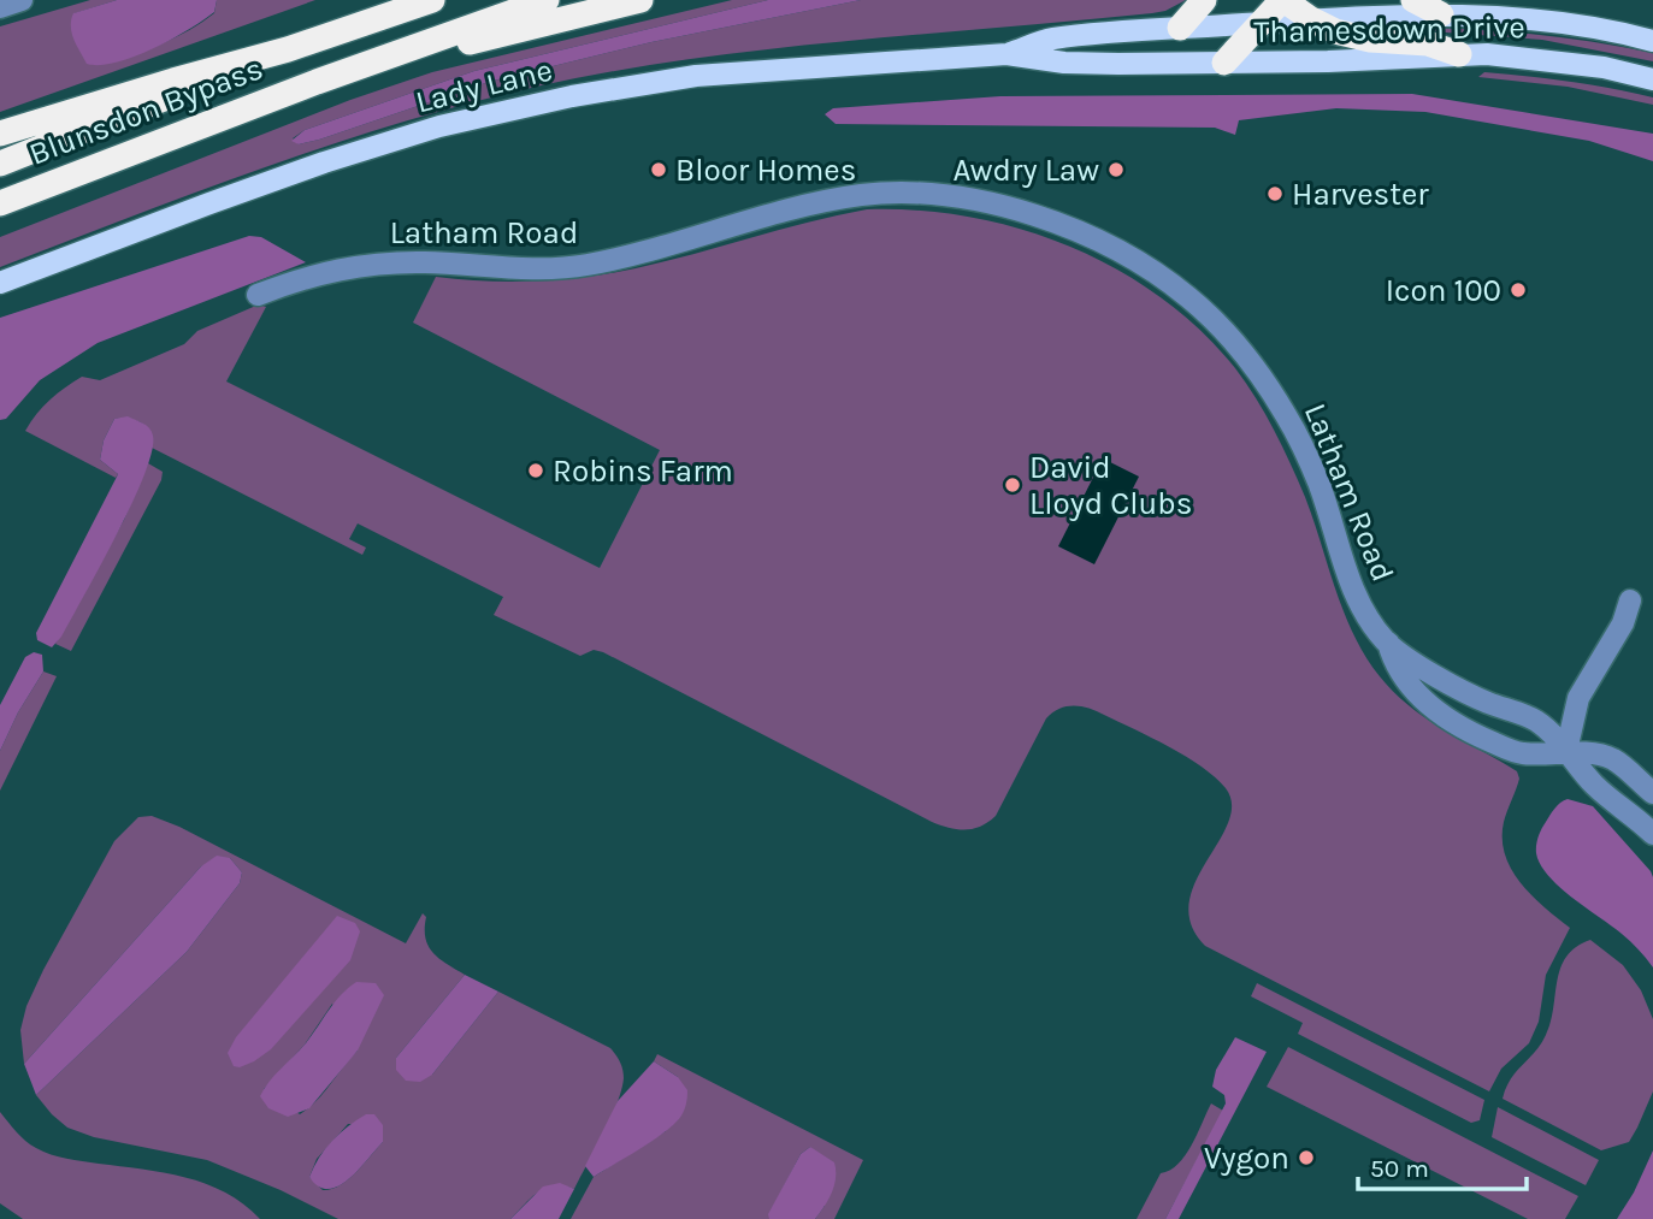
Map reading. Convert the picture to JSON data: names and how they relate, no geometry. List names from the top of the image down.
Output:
{
  "streets": {
    "highway": ["Blunsdon Bypass"],
    "main road": ["Thamesdown Drive", "Lady Lane"],
    "street": ["Latham Road"]
  },
  "crossings": [
    ["Thamesdown Drive", "Lady Lane"]
  ],
  "places": [
    "Bloor Homes",
    "Awdry Law",
    "Harvester",
    "Icon 100",
    "Robins Farm",
    "David Lloyd Clubs",
    "Vygon"
  ],
  "scale_bar": "50 m"
}
